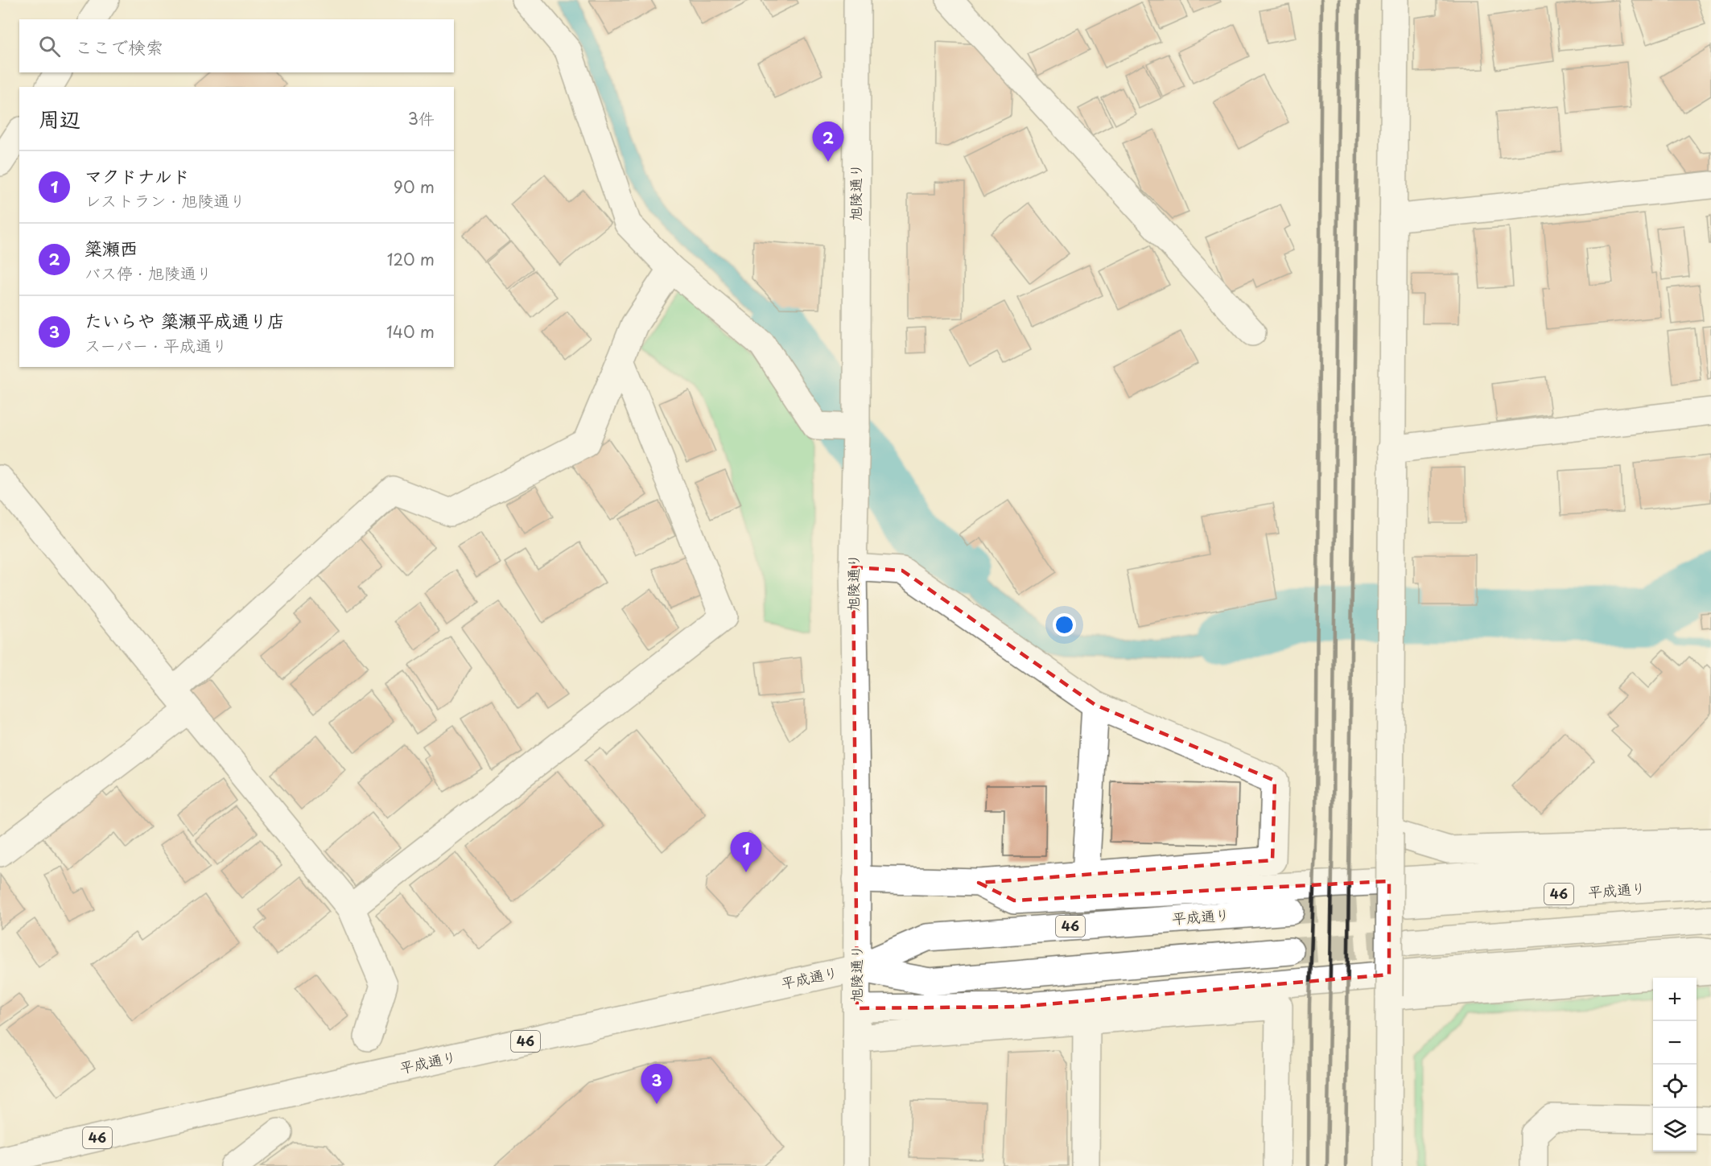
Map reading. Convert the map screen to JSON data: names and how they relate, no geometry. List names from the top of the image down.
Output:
{
  "streets": {
    "street": ["旭陵通り", "平成通り", "46"]
  },
  "crossings": [
    ["旭陵通り", "平成通り"]
  ],
  "page": {
    "search": "ここで検索",
    "heading": ["周辺", "3件"],
    "pins": ["2", "1", "3"],
    "list": [
      {
        "mark": "1",
        "name": "マクドナルド",
        "note": "レストラン · 旭陵通り",
        "value": "90 m"
      },
      {
        "mark": "2",
        "name": "簗瀬西",
        "note": "バス停 · 旭陵通り",
        "value": "120 m"
      },
      {
        "mark": "3",
        "name": "たいらや 簗瀬平成通り店",
        "note": "スーパー · 平成通り",
        "value": "140 m"
      }
    ],
    "map_buttons": ["+", "−"]
  }
}
